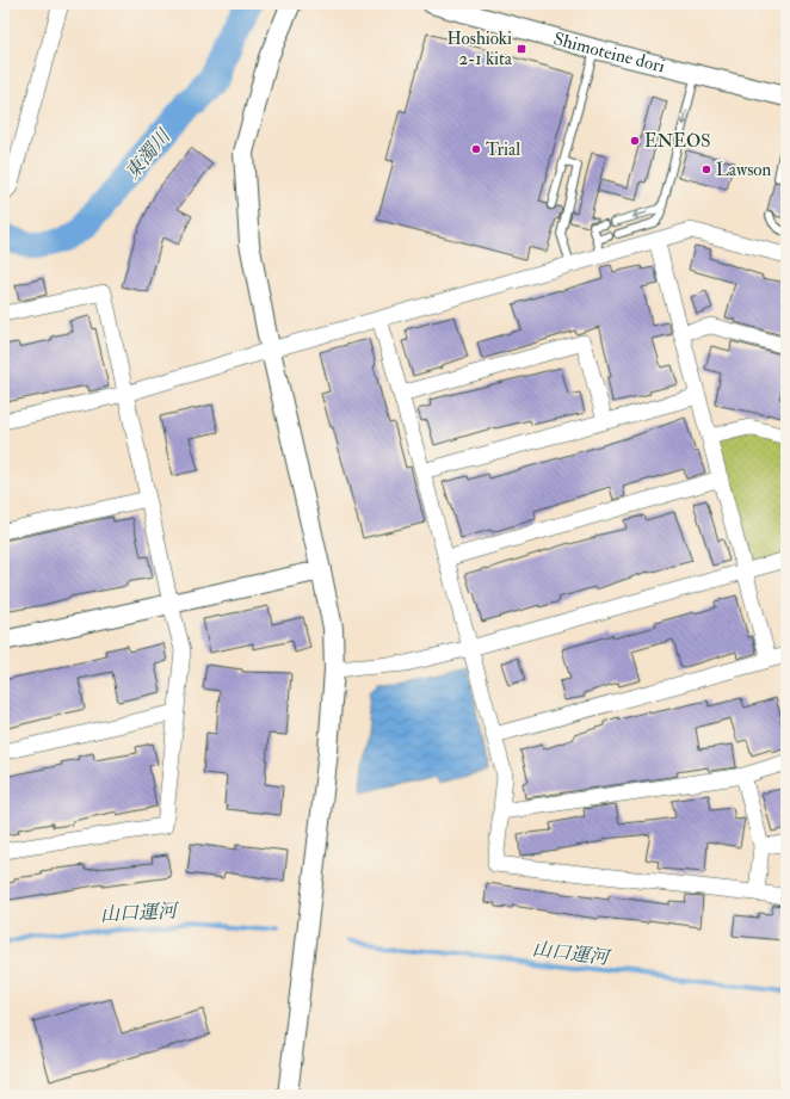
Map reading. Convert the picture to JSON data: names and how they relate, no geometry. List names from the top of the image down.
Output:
{
  "streets": {
    "street": ["Shimoteine dori"]
  },
  "water": ["東濁川", "山口運河"],
  "places": {
    "transit": ["Hoshioki 2-1 kita"],
    "other": ["ENEOS", "Trial", "Lawson"]
  }
}
